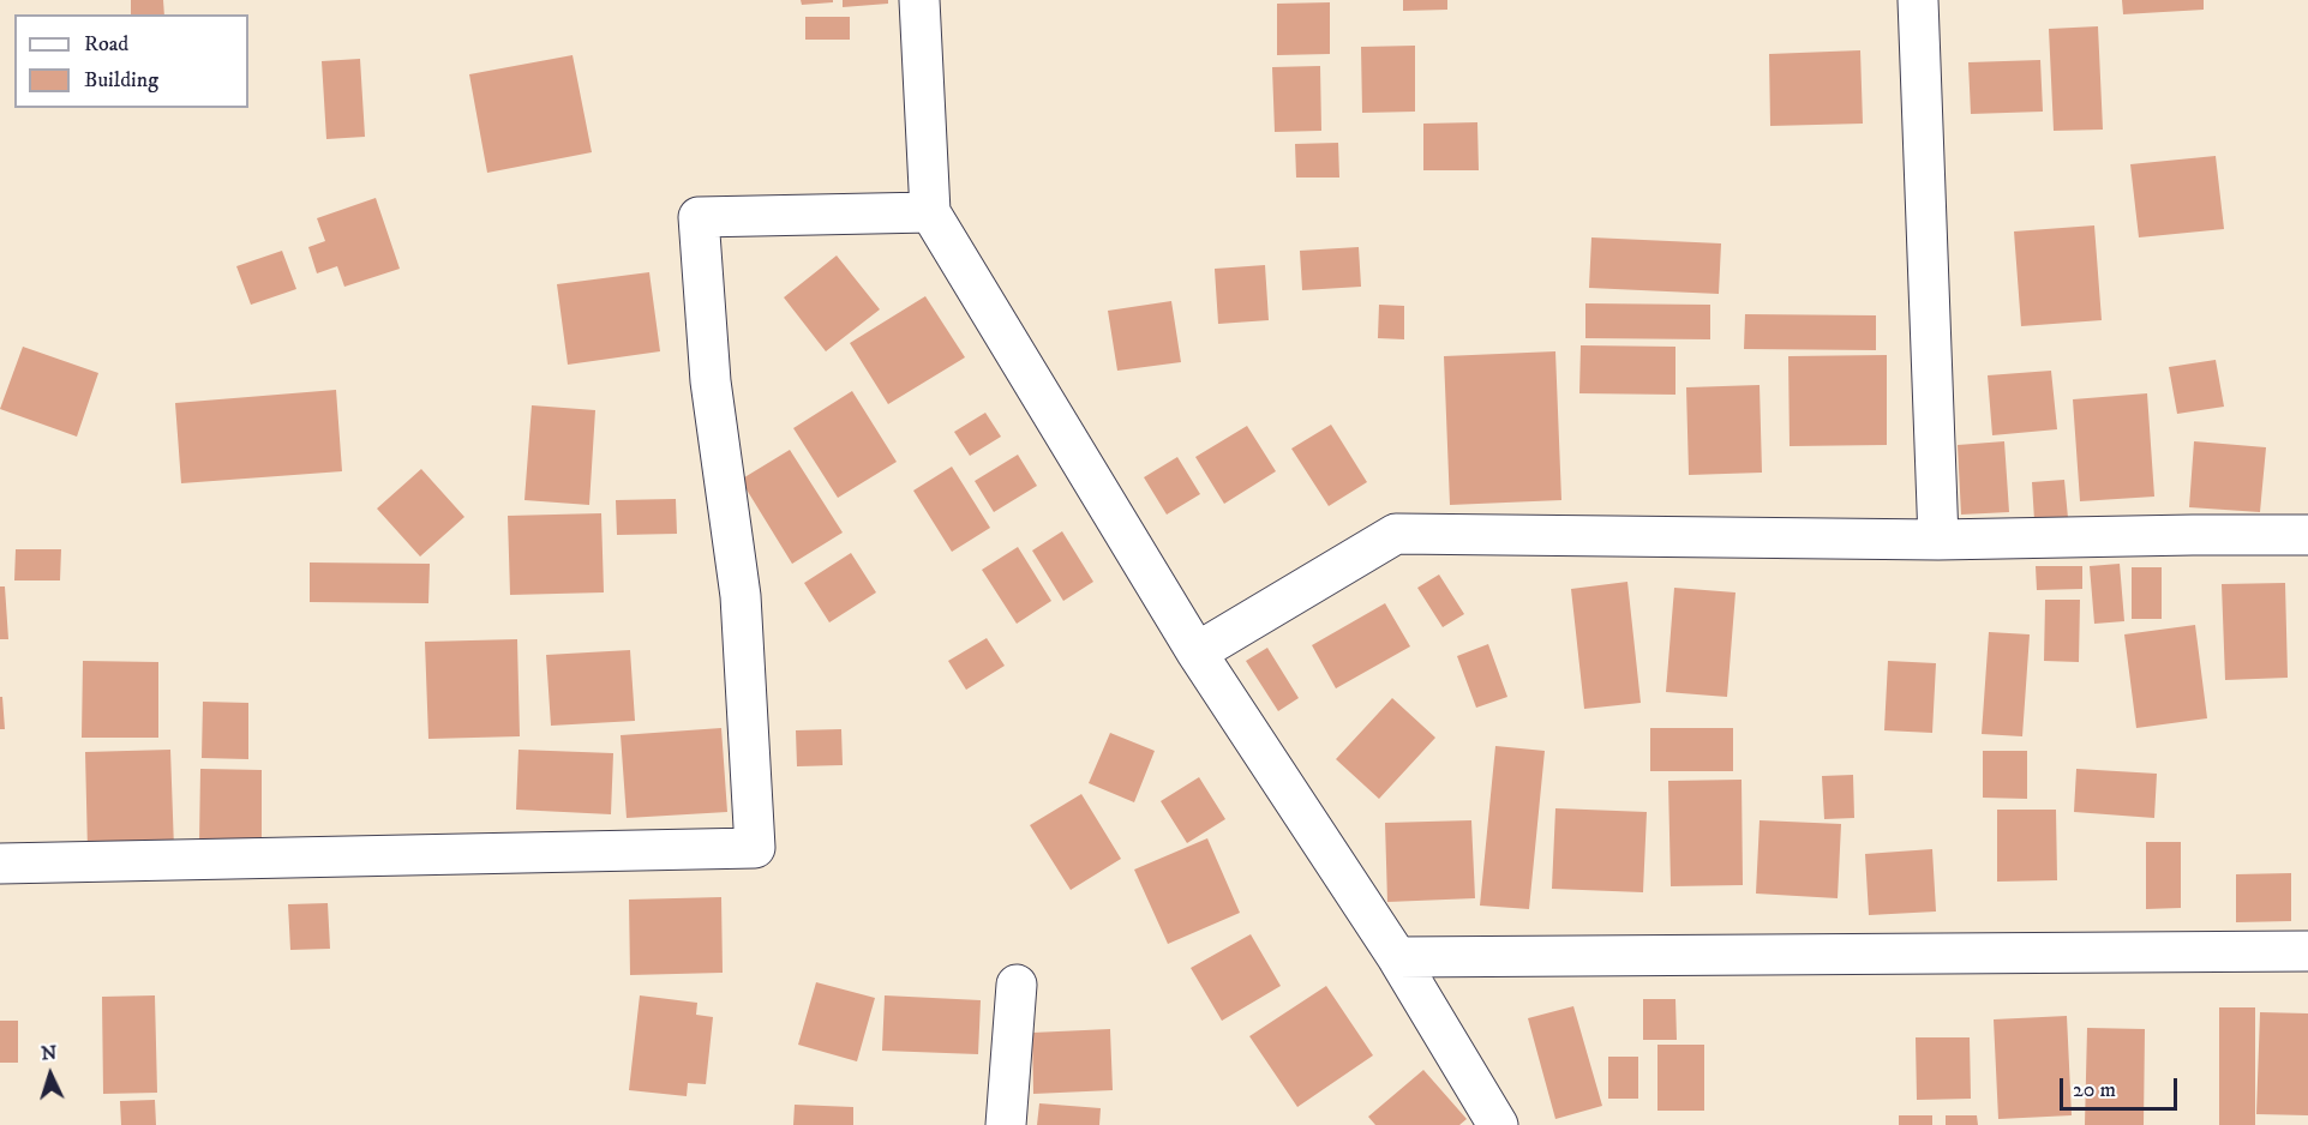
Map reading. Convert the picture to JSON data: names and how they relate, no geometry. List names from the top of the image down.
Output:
{
  "legend": ["Road", "Building"],
  "scale_bar": "20 m",
  "north": "top"
}
